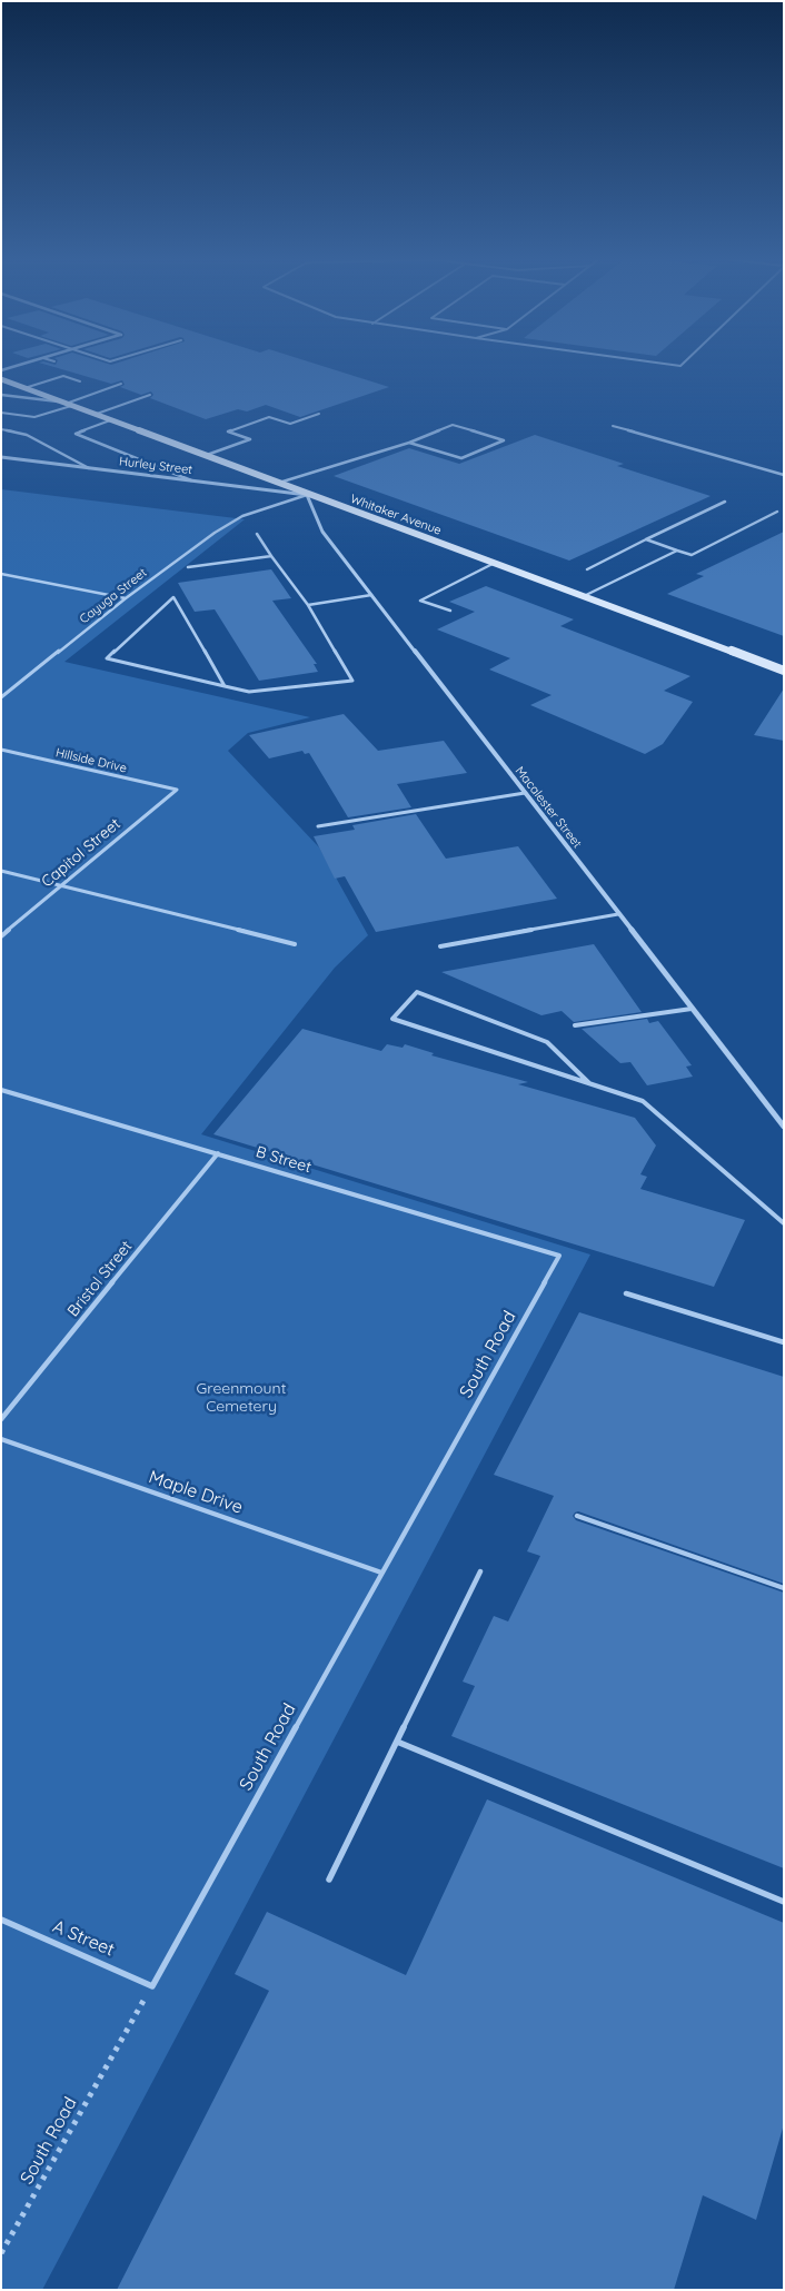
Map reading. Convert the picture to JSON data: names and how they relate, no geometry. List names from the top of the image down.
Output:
{
  "streets": {
    "main road": ["Whitaker Avenue"],
    "street": ["Hurley Street", "Macalester Street"],
    "lane": [
      "Cayuga Street",
      "Hillside Drive",
      "Capitol Street",
      "B Street",
      "Bristol Street",
      "South Road",
      "Maple Drive",
      "A Street"
    ]
  },
  "crossings": [
    ["Hurley Street", "Whitaker Avenue"],
    ["Hurley Street", "Cayuga Street"],
    ["Hurley Street", "Macalester Street"],
    ["Whitaker Avenue", "Cayuga Street"],
    ["Whitaker Avenue", "Macalester Street"],
    ["Cayuga Street", "Macalester Street"],
    ["Hillside Drive", "Capitol Street"],
    ["B Street", "Bristol Street"],
    ["B Street", "South Road"],
    ["South Road", "Maple Drive"],
    ["South Road", "A Street"]
  ],
  "parks": ["Greenmount Cemetery"]
}
